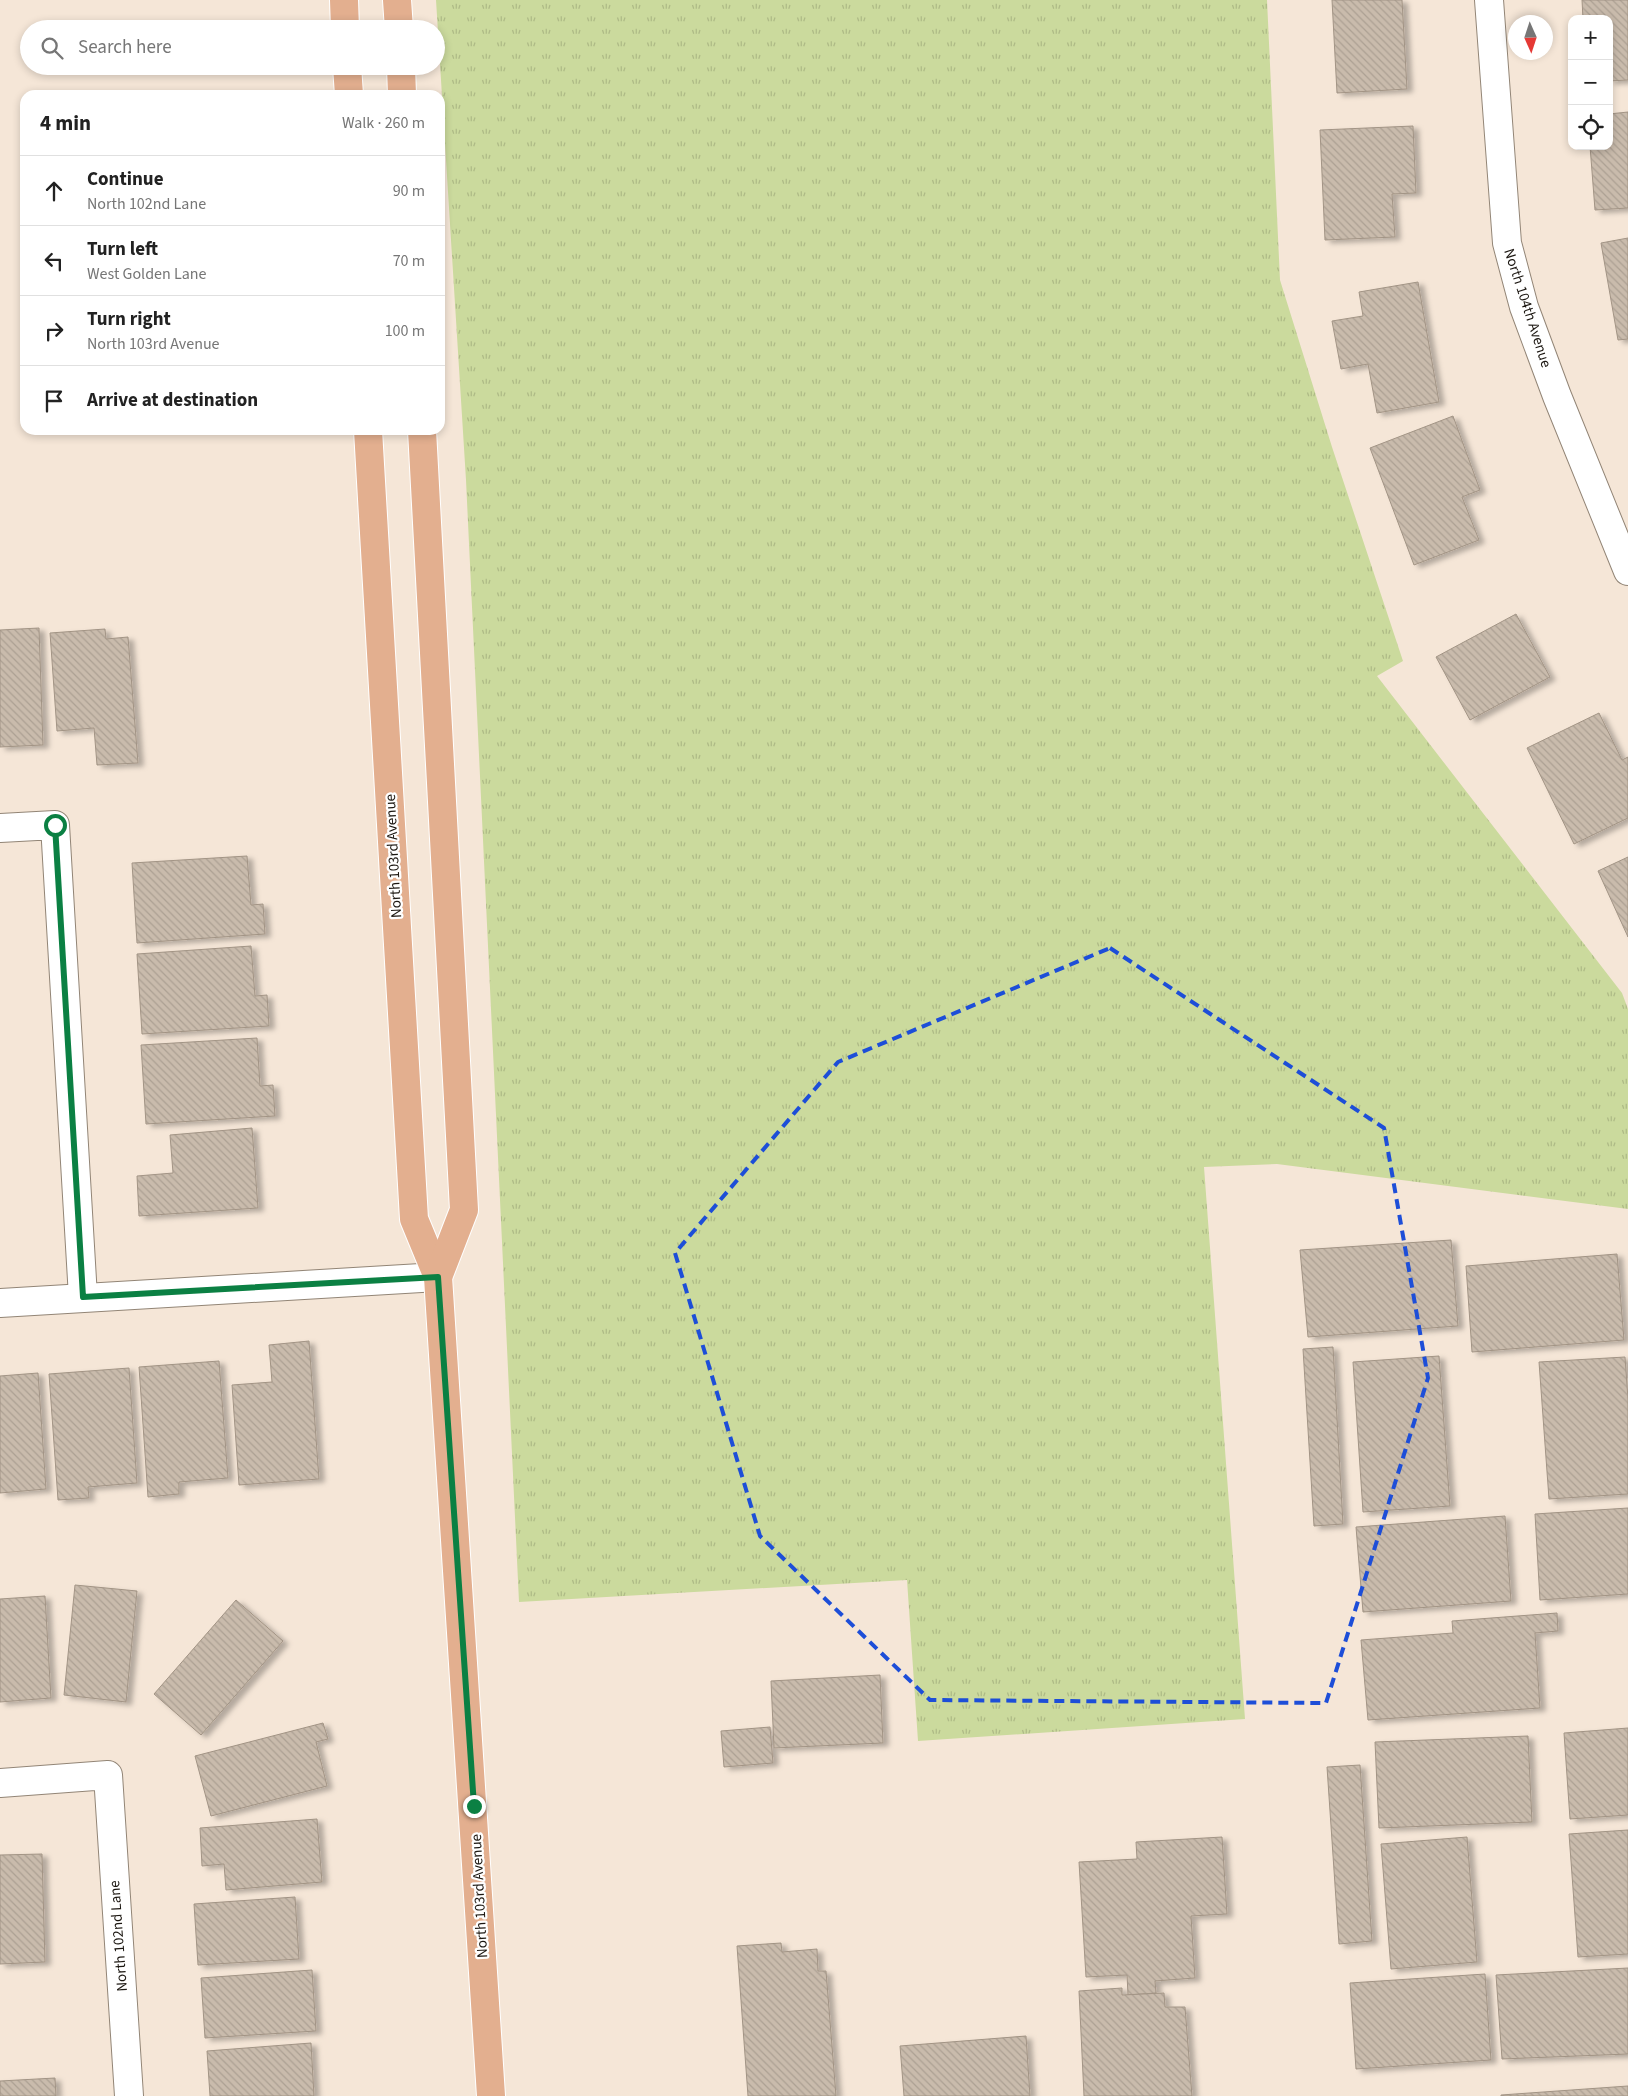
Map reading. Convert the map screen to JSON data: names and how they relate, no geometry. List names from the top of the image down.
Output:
{
  "streets": {
    "main road": ["North 103rd Avenue"],
    "street": ["North 104th Avenue", "North 102nd Lane"]
  },
  "north": "bottom",
  "page": {
    "map_buttons": ["+", "−"],
    "search": "Search here",
    "heading": ["4 min", "Walk · 260 m"],
    "list": [
      ["Continue", "North 102nd Lane", "90 m"],
      ["Turn left", "West Golden Lane", "70 m"],
      ["Turn right", "North 103rd Avenue", "100 m"],
      "Arrive at destination"
    ]
  }
}
